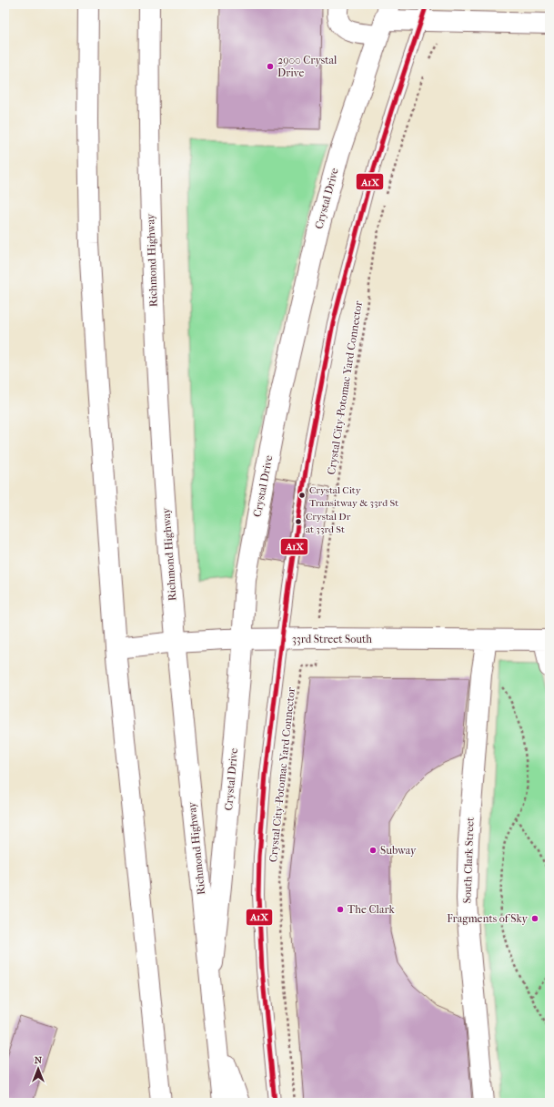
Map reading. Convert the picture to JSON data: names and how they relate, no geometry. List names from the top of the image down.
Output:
{
  "streets": {
    "main road": [
      "Crystal Drive",
      "Richmond Highway",
      "33rd Street South",
      "South Clark Street"
    ],
    "path": ["Crystal City-Potomac Yard Connector"]
  },
  "crossings": [
    ["Crystal Drive", "Richmond Highway"],
    ["Crystal Drive", "33rd Street South"],
    ["Richmond Highway", "33rd Street South"],
    ["Crystal City-Potomac Yard Connector", "33rd Street South"],
    ["33rd Street South", "South Clark Street"]
  ],
  "places": [
    "2900 Crystal Drive",
    "Crystal City Transitway & 33rd St",
    "Crystal Dr at 33rd St",
    "Subway",
    "The Clark",
    "Fragments of Sky"
  ],
  "lines": ["transit line A1X"],
  "north": "top"
}
